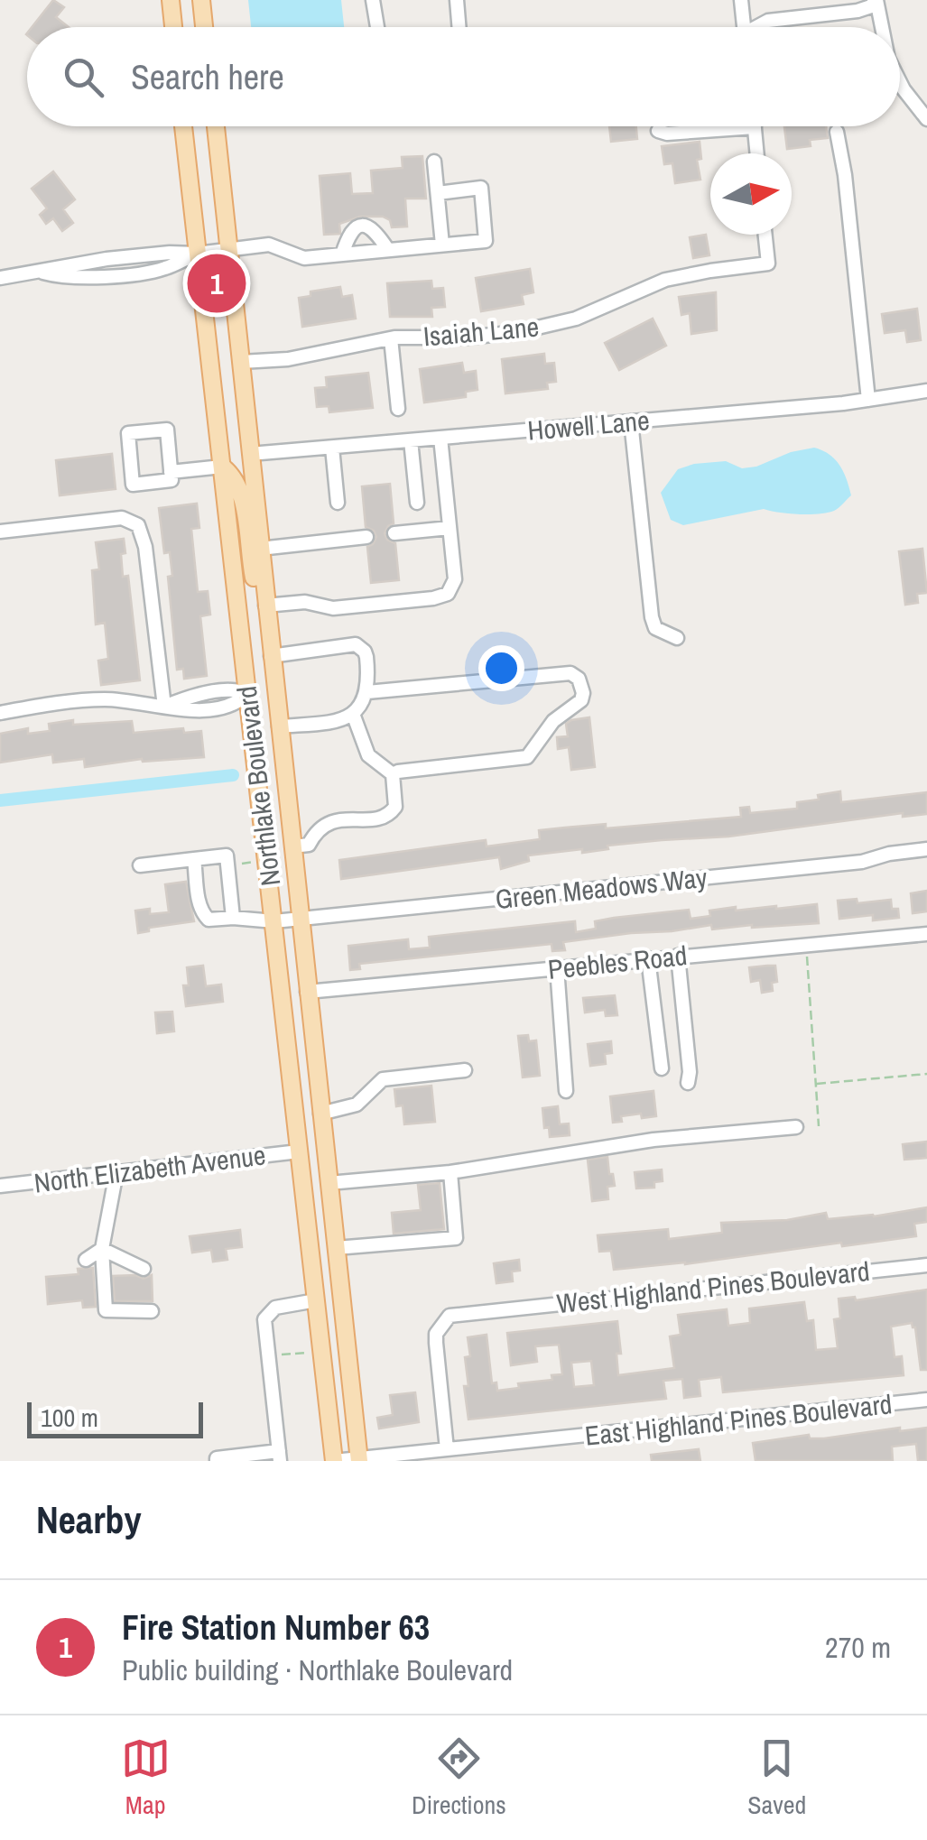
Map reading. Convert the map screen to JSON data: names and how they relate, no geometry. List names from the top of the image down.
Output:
{
  "streets": {
    "main road": ["Northlake Boulevard"],
    "street": [
      "Isaiah Lane",
      "Howell Lane",
      "Green Meadows Way",
      "Peebles Road",
      "North Elizabeth Avenue",
      "West Highland Pines Boulevard",
      "East Highland Pines Boulevard"
    ]
  },
  "crossings": [
    ["Isaiah Lane", "Northlake Boulevard"],
    ["Howell Lane", "Northlake Boulevard"],
    ["Northlake Boulevard", "Green Meadows Way"],
    ["Northlake Boulevard", "Peebles Road"],
    ["Northlake Boulevard", "North Elizabeth Avenue"],
    ["Northlake Boulevard", "East Highland Pines Boulevard"],
    ["West Highland Pines Boulevard", "East Highland Pines Boulevard"]
  ],
  "scale_bar": "100 m",
  "north": "right",
  "page": {
    "search": "Search here",
    "pins": "1",
    "scale": "100 m",
    "heading": "Nearby",
    "list": [
      {
        "mark": "1",
        "name": "Fire Station Number 63",
        "note": "Public building · Northlake Boulevard",
        "value": "270 m"
      }
    ],
    "nav": ["Map", "Directions", "Saved"]
  }
}
